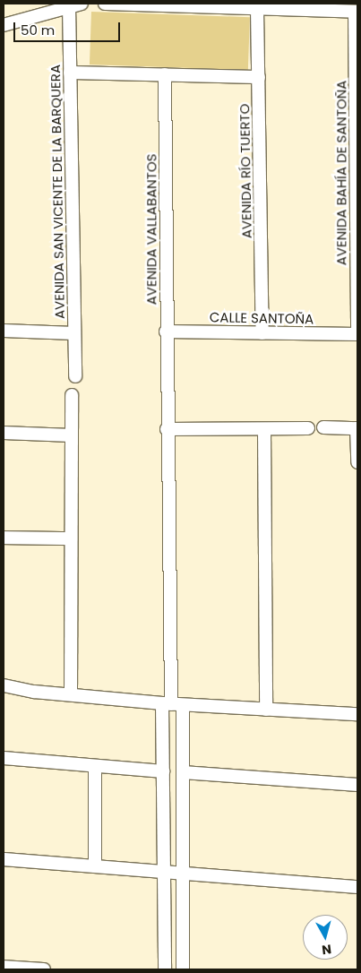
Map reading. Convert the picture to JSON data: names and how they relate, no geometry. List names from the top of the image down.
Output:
{
  "streets": {
    "street": [
      "AVENIDA RÍO TUERTO",
      "AVENIDA BAHÍA DE SANTOÑA",
      "AVENIDA SAN VICENTE DE LA BARQUERA",
      "AVENIDA VALLABANTOS",
      "CALLE SANTOÑA"
    ]
  },
  "crossings": [
    ["AVENIDA RÍO TUERTO", "CALLE SANTOÑA"],
    ["AVENIDA BAHÍA DE SANTOÑA", "CALLE SANTOÑA"],
    ["AVENIDA VALLABANTOS", "CALLE SANTOÑA"]
  ],
  "scale_bar": "50 m",
  "north": "bottom"
}
